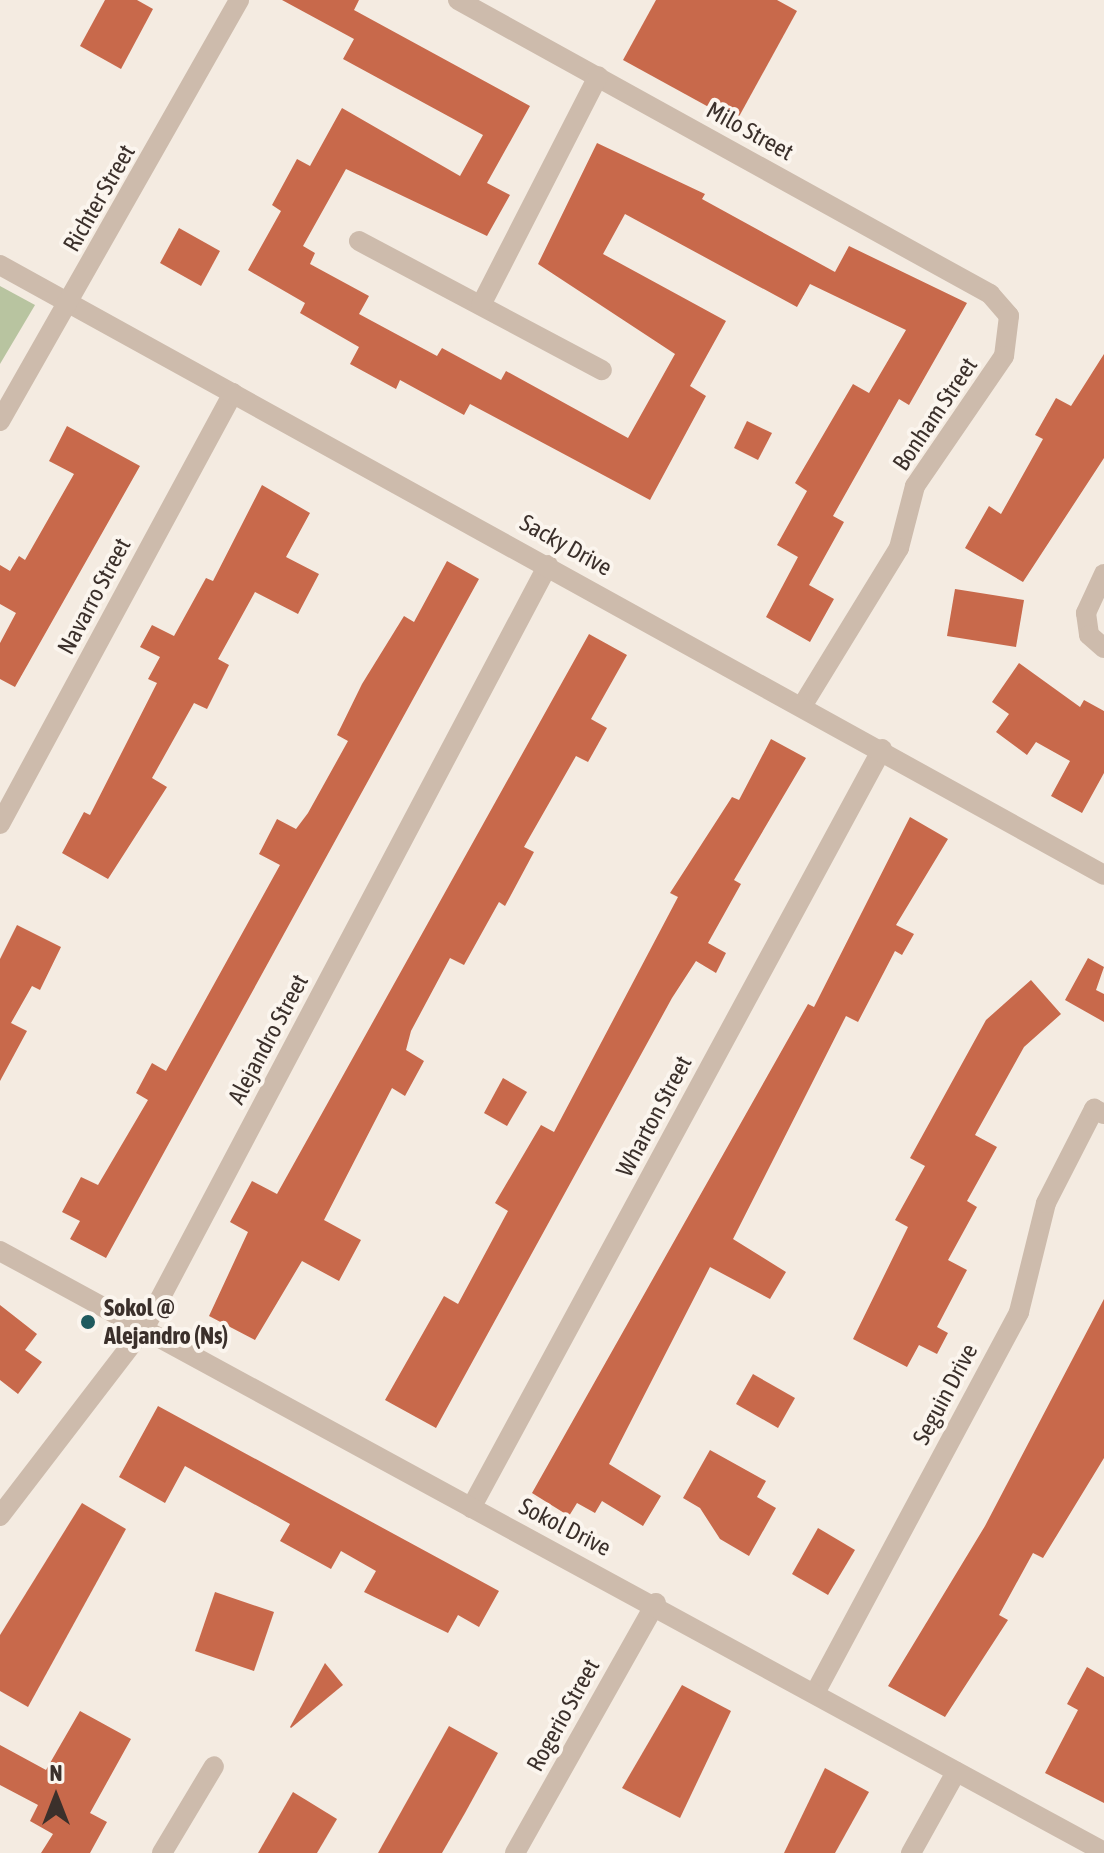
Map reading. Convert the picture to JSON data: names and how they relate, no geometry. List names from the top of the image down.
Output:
{
  "streets": {
    "street": [
      "Milo Street",
      "Richter Street",
      "Bonham Street",
      "Sacky Drive",
      "Navarro Street",
      "Alejandro Street",
      "Wharton Street",
      "Seguin Drive",
      "Sokol Drive",
      "Rogerio Street"
    ]
  },
  "crossings": [
    ["Milo Street", "Bonham Street"],
    ["Richter Street", "Sacky Drive"],
    ["Bonham Street", "Sacky Drive"],
    ["Sacky Drive", "Navarro Street"],
    ["Sacky Drive", "Alejandro Street"],
    ["Sacky Drive", "Wharton Street"],
    ["Alejandro Street", "Sokol Drive"],
    ["Wharton Street", "Sokol Drive"],
    ["Seguin Drive", "Sokol Drive"],
    ["Sokol Drive", "Rogerio Street"]
  ],
  "places": ["Sokol @ Alejandro (Ns)"],
  "north": "top"
}
